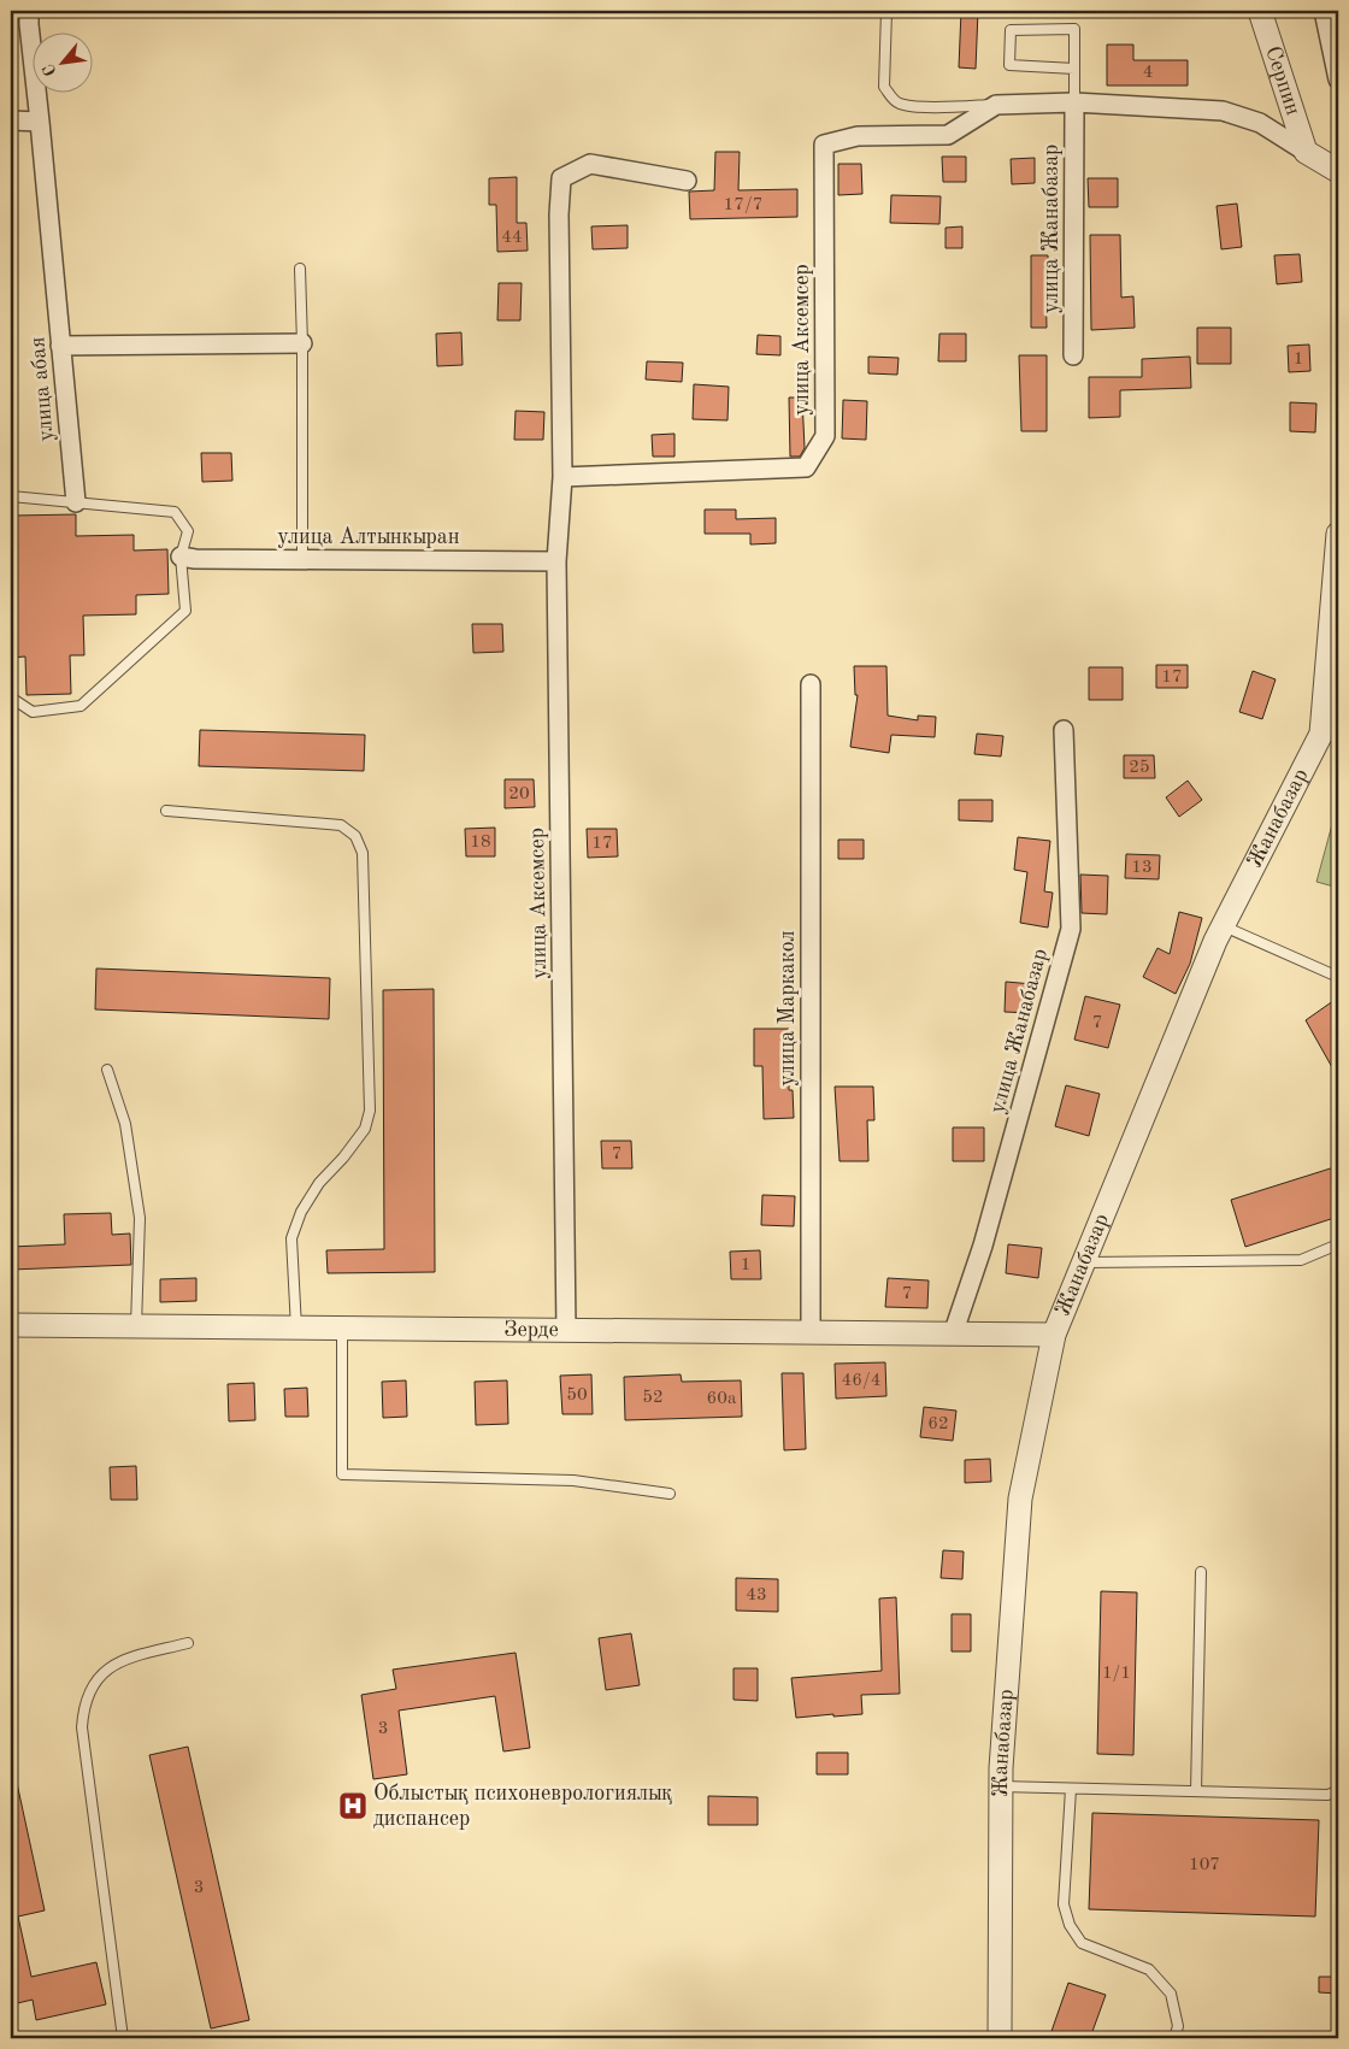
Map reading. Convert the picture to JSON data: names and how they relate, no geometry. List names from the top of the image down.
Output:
{
  "streets": {
    "street": [
      "Серпин",
      "улица Жанабазар",
      "улица Аксемсер",
      "улица абая",
      "улица Алтынкыран",
      "Жанабазар",
      "улица Маркакол",
      "Зерде"
    ]
  },
  "crossings": [
    ["улица Жанабазар", "Зерде"],
    ["улица Аксемсер", "улица Алтынкыран"],
    ["улица Аксемсер", "Зерде"],
    ["Жанабазар", "Зерде"],
    ["улица Маркакол", "Зерде"]
  ],
  "places": {
    "hospital": ["Облыстық психоневрологиялық диспансер"]
  },
  "house_numbers": [
    "4",
    "17/7",
    "44",
    "1",
    "17",
    "25",
    "20",
    "18",
    "17",
    "13",
    "7",
    "7",
    "1",
    "7",
    "46/4",
    "50",
    "52",
    "60а",
    "62",
    "43",
    "1/1",
    "3",
    "107",
    "3"
  ],
  "north": "bottom left"
}
